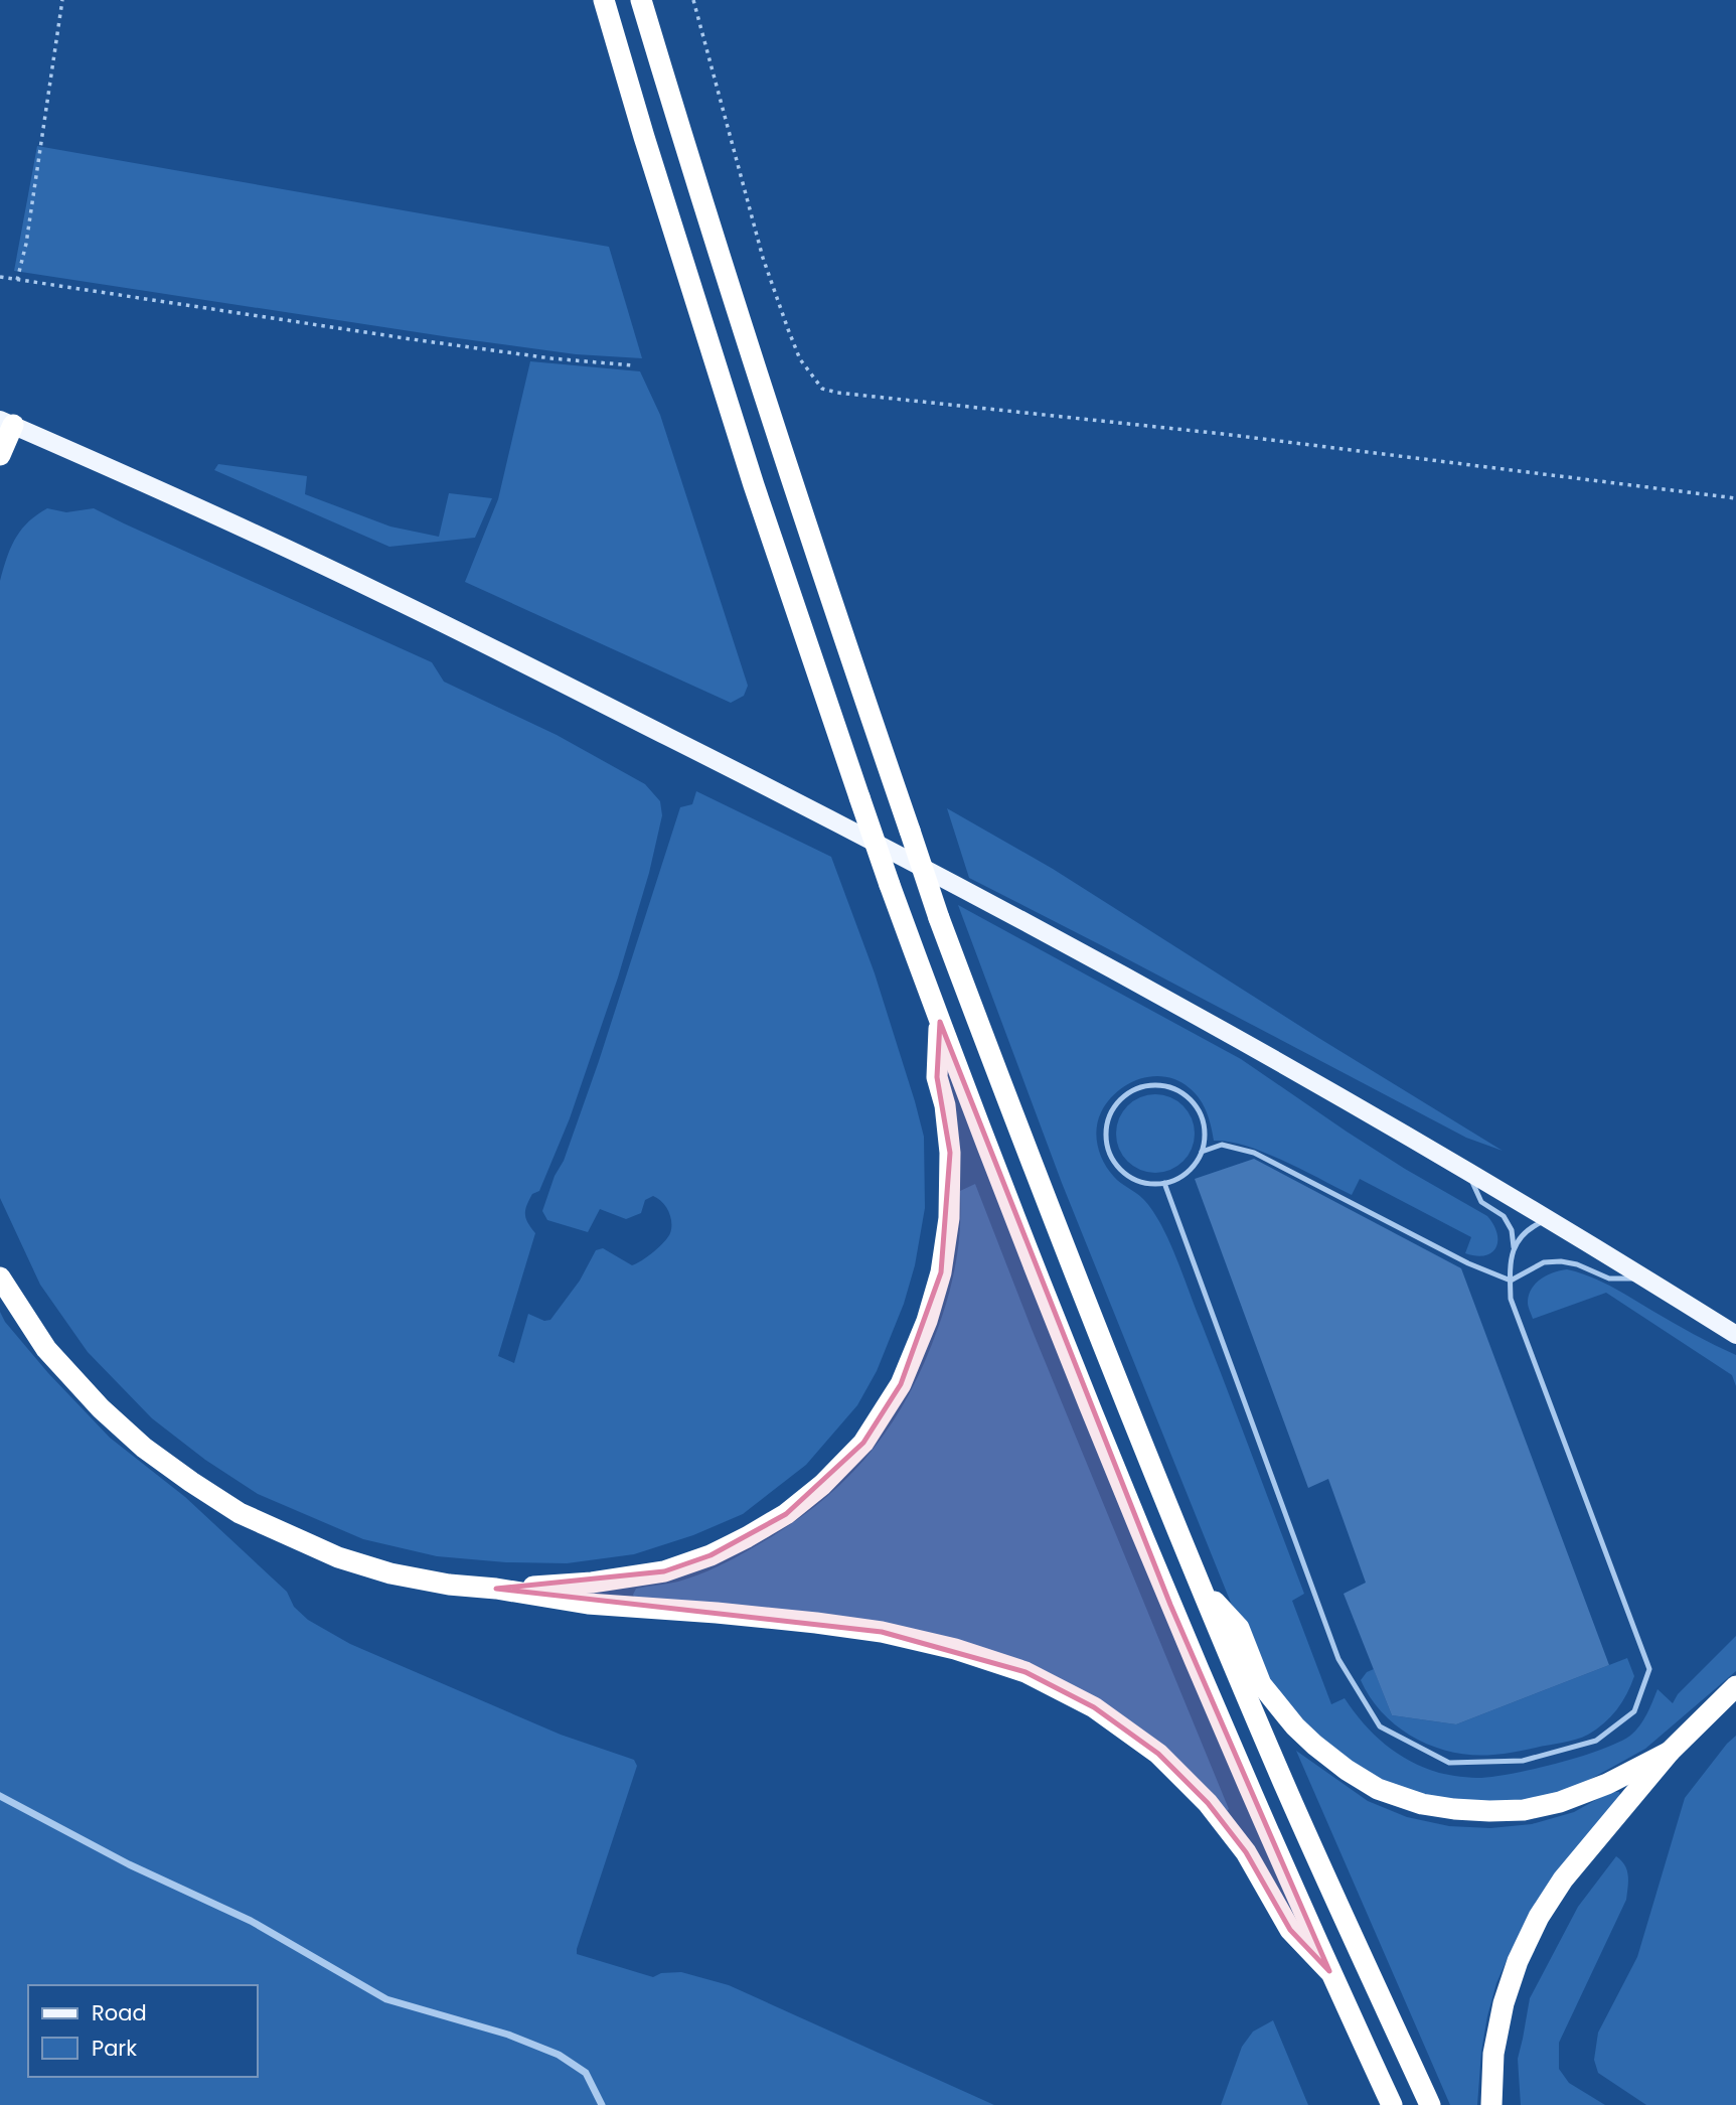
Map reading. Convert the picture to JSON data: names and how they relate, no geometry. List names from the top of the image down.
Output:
{
  "legend": ["Road", "Park"]
}
